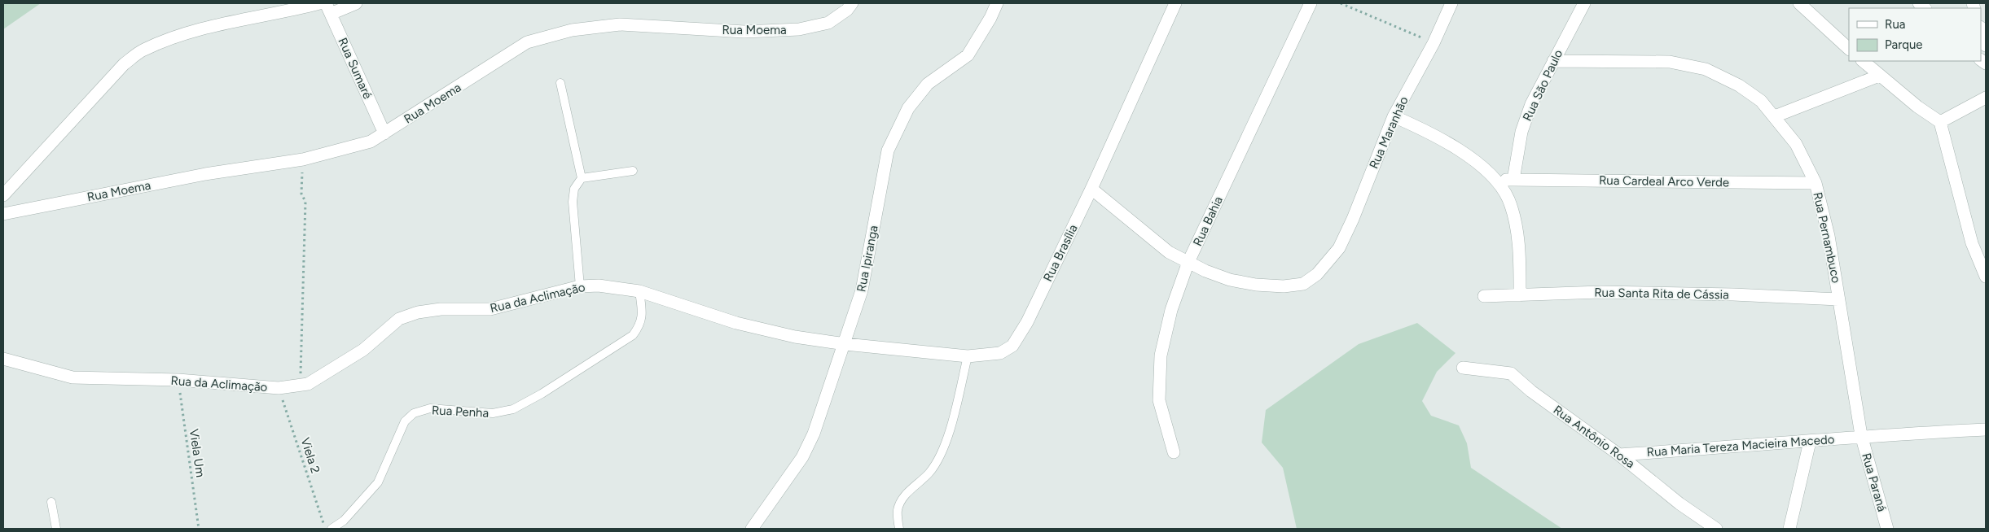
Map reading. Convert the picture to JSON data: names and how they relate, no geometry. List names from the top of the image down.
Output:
{
  "streets": {
    "street": [
      "Rua Moema",
      "Rua Sumaré",
      "Rua São Paulo",
      "Rua Maranhão",
      "Rua Cardeal Arco Verde",
      "Rua Bahia",
      "Rua Pernambuco",
      "Rua Brasília",
      "Rua Ipiranga",
      "Rua Santa Rita de Cássia",
      "Rua da Aclimação",
      "Rua Antônio Rosa",
      "Rua Maria Tereza Macieira Macedo",
      "Rua Paraná"
    ],
    "lane": ["Rua Penha"],
    "path": ["Viela Um", "Viela 2"]
  },
  "crossings": [
    ["Rua Moema", "Rua Sumaré"],
    ["Rua São Paulo", "Rua Cardeal Arco Verde"],
    ["Rua São Paulo", "Rua Pernambuco"],
    ["Rua Maranhão", "Rua Bahia"],
    ["Rua Cardeal Arco Verde", "Rua Pernambuco"],
    ["Rua Pernambuco", "Rua Santa Rita de Cássia"],
    ["Rua Pernambuco", "Rua Maria Tereza Macieira Macedo"],
    ["Rua Pernambuco", "Rua Paraná"],
    ["Rua Brasília", "Rua Ipiranga"],
    ["Rua Brasília", "Rua da Aclimação"],
    ["Rua Ipiranga", "Rua da Aclimação"],
    ["Rua da Aclimação", "Rua Penha"],
    ["Rua da Aclimação", "Viela Um"],
    ["Rua da Aclimação", "Viela 2"],
    ["Rua Antônio Rosa", "Rua Maria Tereza Macieira Macedo"],
    ["Rua Maria Tereza Macieira Macedo", "Rua Paraná"]
  ],
  "legend": ["Rua", "Parque"]
}
